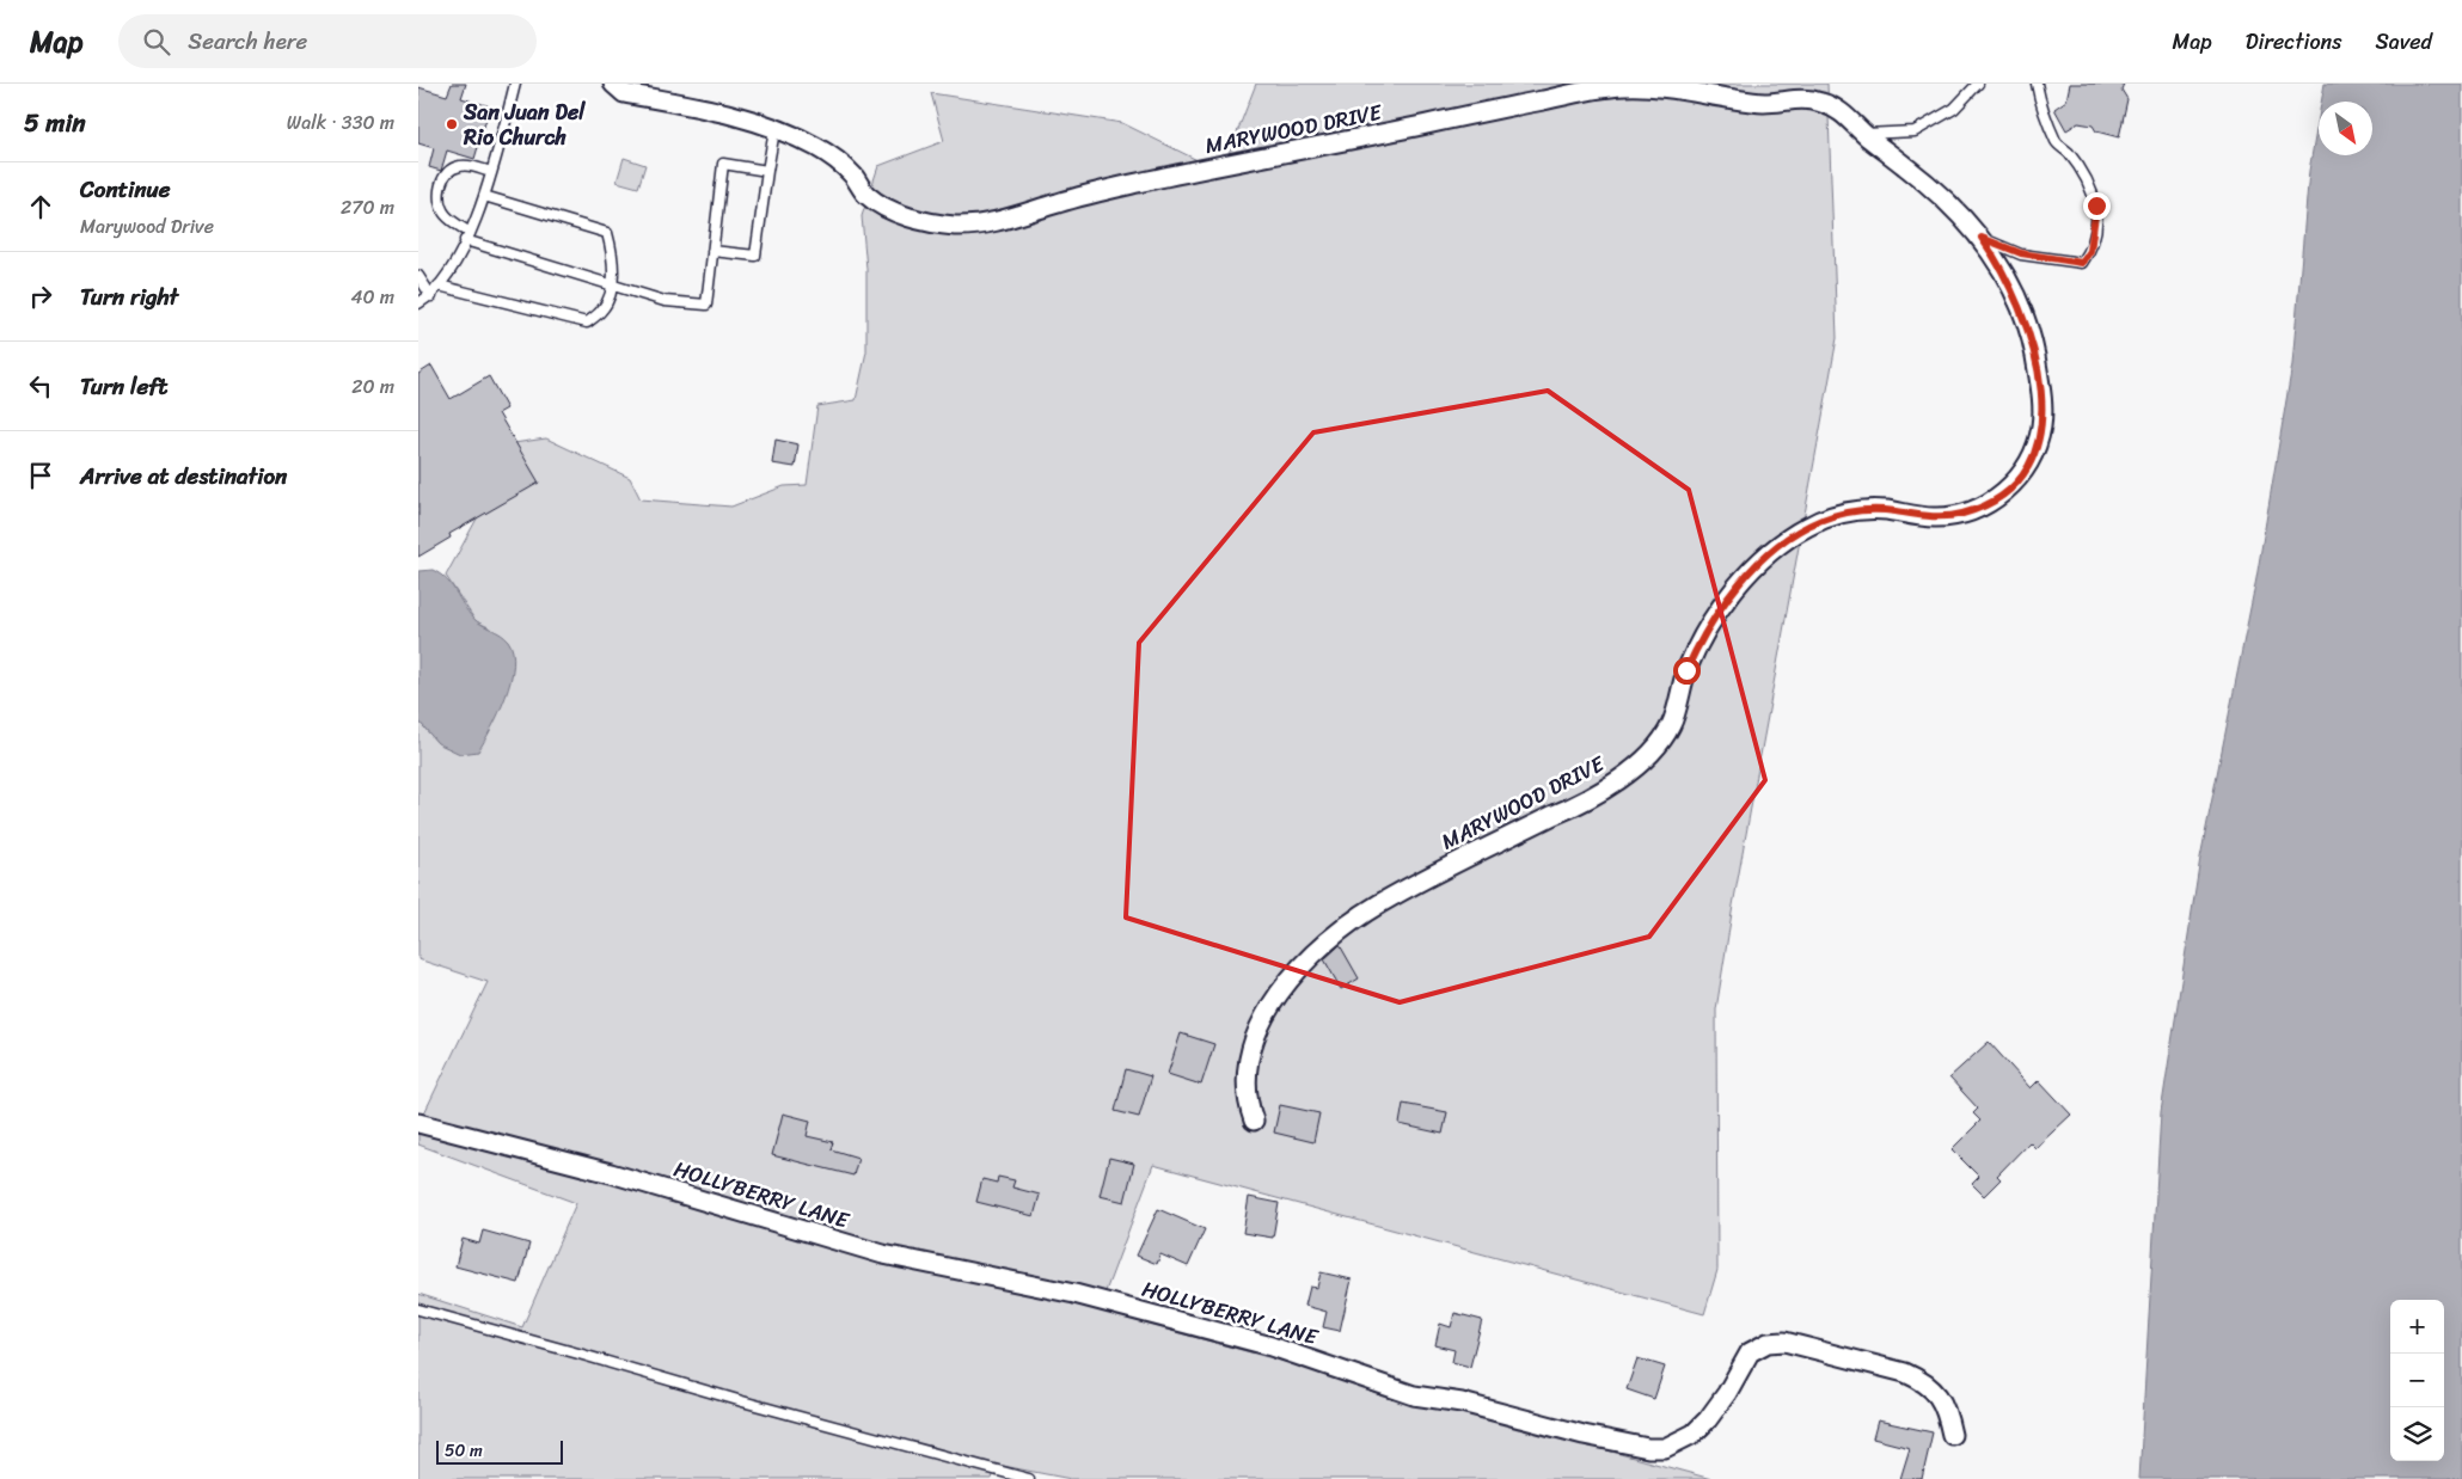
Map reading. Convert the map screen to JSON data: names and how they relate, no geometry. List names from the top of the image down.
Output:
{
  "streets": {
    "street": ["MARYWOOD DRIVE", "HOLLYBERRY LANE"]
  },
  "places": ["San Juan Del Rio Church"],
  "scale_bar": "50 m",
  "north": "bottom right",
  "page": {
    "header": "Map",
    "search": "Search here",
    "nav": ["Map", "Directions", "Saved"],
    "heading": ["5 min", "Walk · 330 m"],
    "list": [
      ["Continue", "Marywood Drive", "270 m"],
      ["Turn right", "40 m"],
      ["Turn left", "20 m"],
      "Arrive at destination"
    ],
    "map_buttons": ["+", "−"],
    "scale": "50 m"
  }
}
